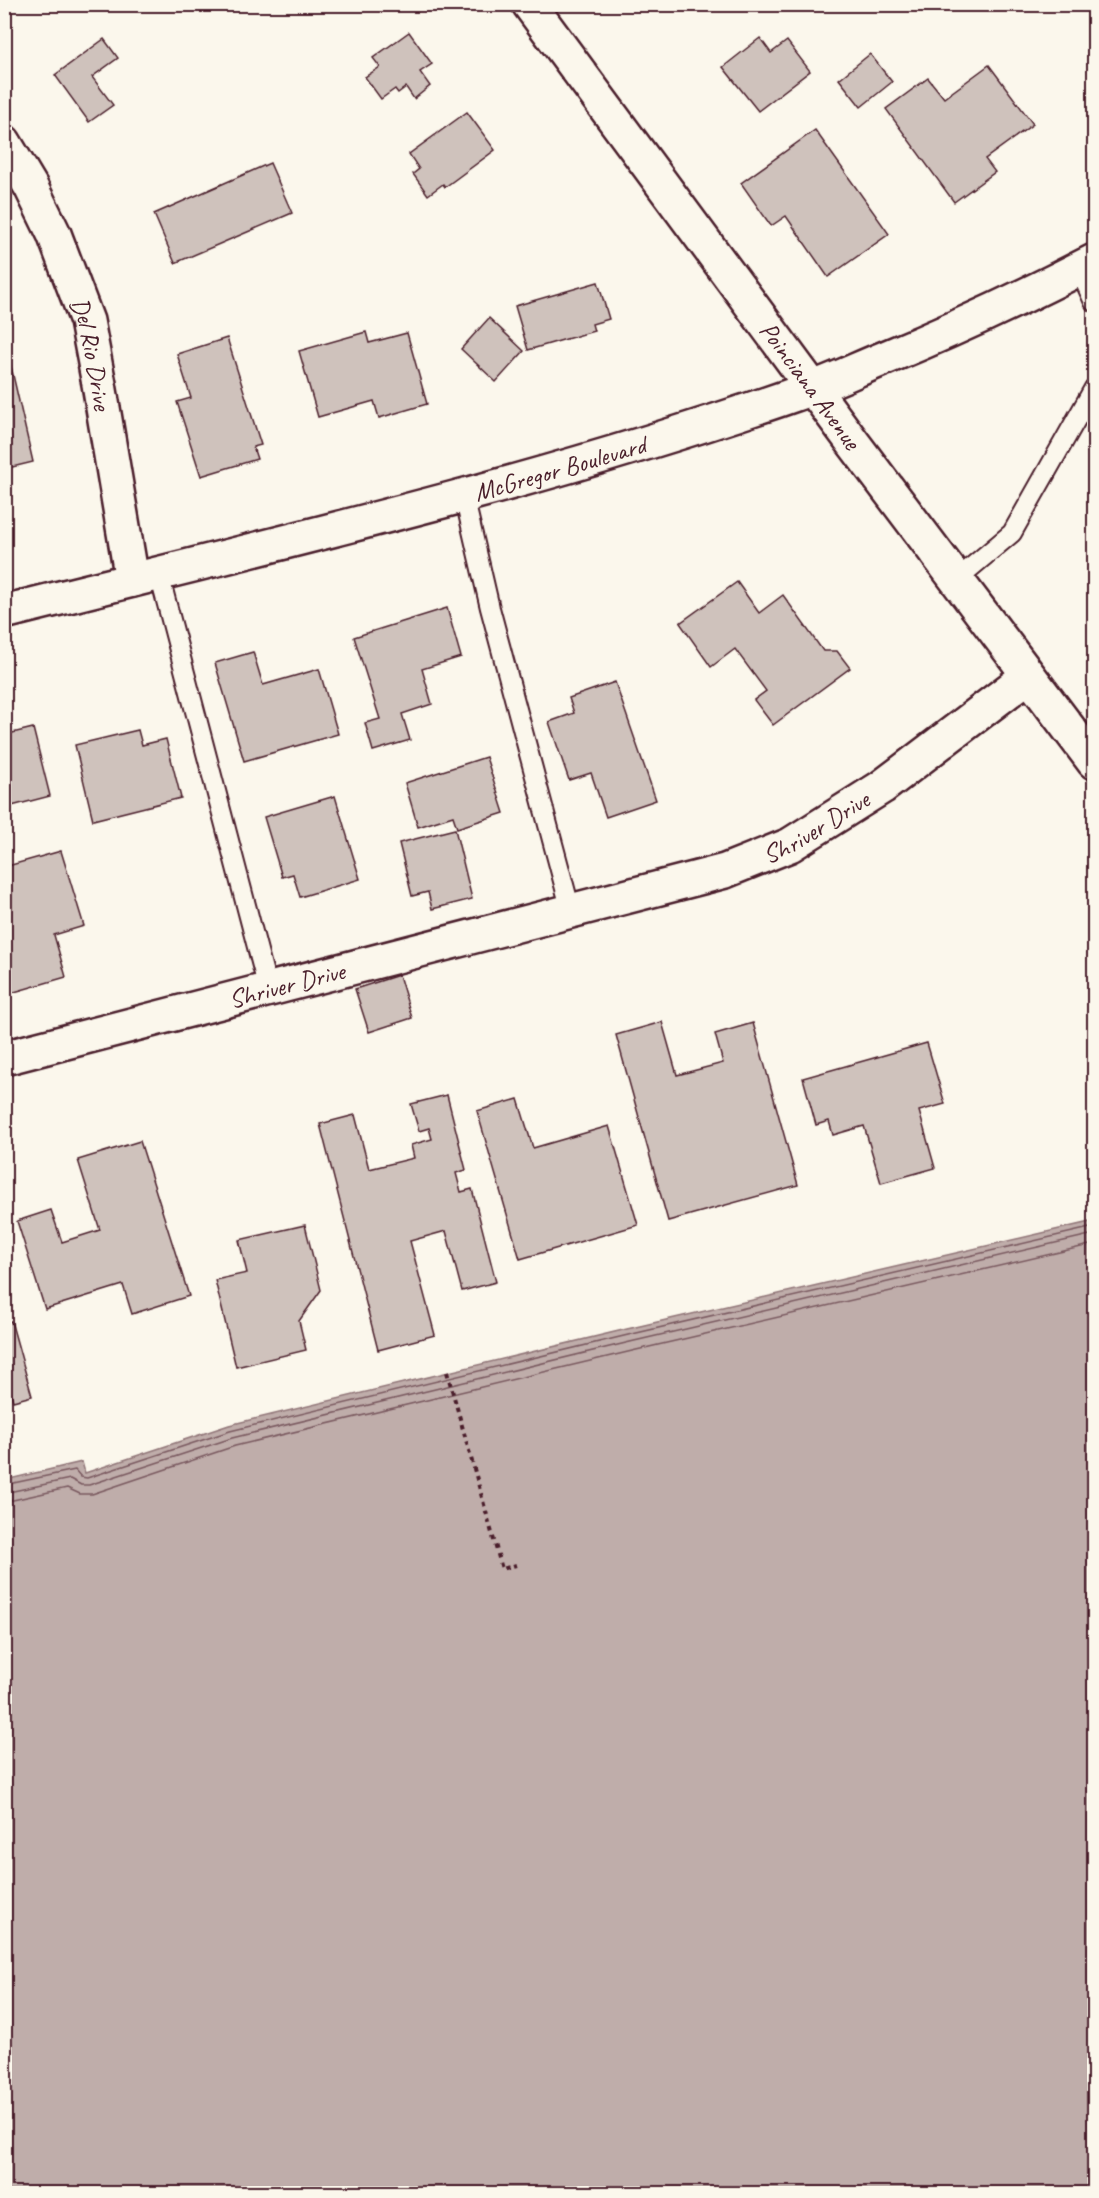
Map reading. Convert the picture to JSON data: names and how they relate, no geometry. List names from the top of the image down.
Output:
{
  "streets": {
    "street": [
      "Del Rio Drive",
      "Poinciana Avenue",
      "McGregor Boulevard",
      "Shriver Drive"
    ]
  },
  "crossings": [
    ["Del Rio Drive", "McGregor Boulevard"],
    ["Poinciana Avenue", "McGregor Boulevard"],
    ["Poinciana Avenue", "Shriver Drive"]
  ]
}
